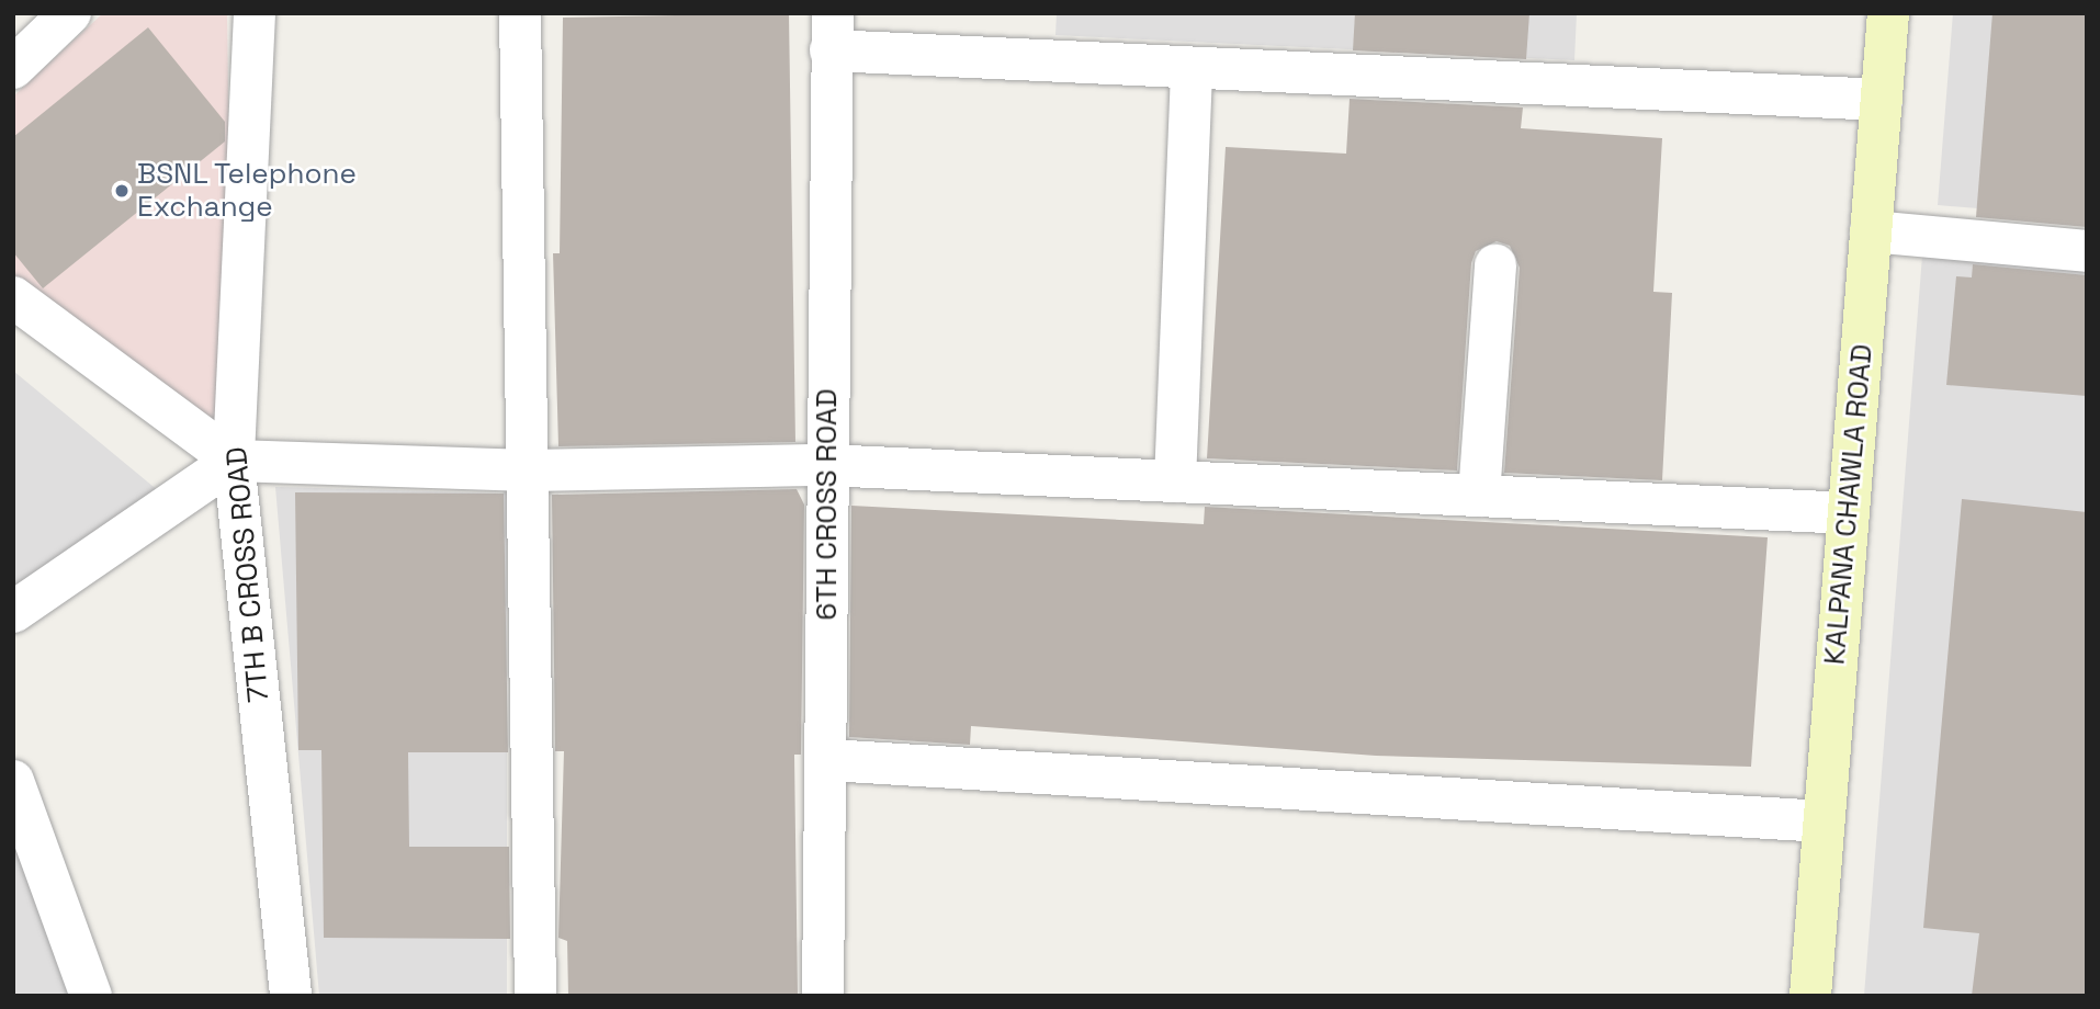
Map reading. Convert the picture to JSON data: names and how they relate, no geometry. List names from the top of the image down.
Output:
{
  "streets": {
    "street": ["6TH CROSS ROAD", "KALPANA CHAWLA ROAD", "7TH B CROSS ROAD"]
  },
  "places": ["BSNL Telephone Exchange"]
}
